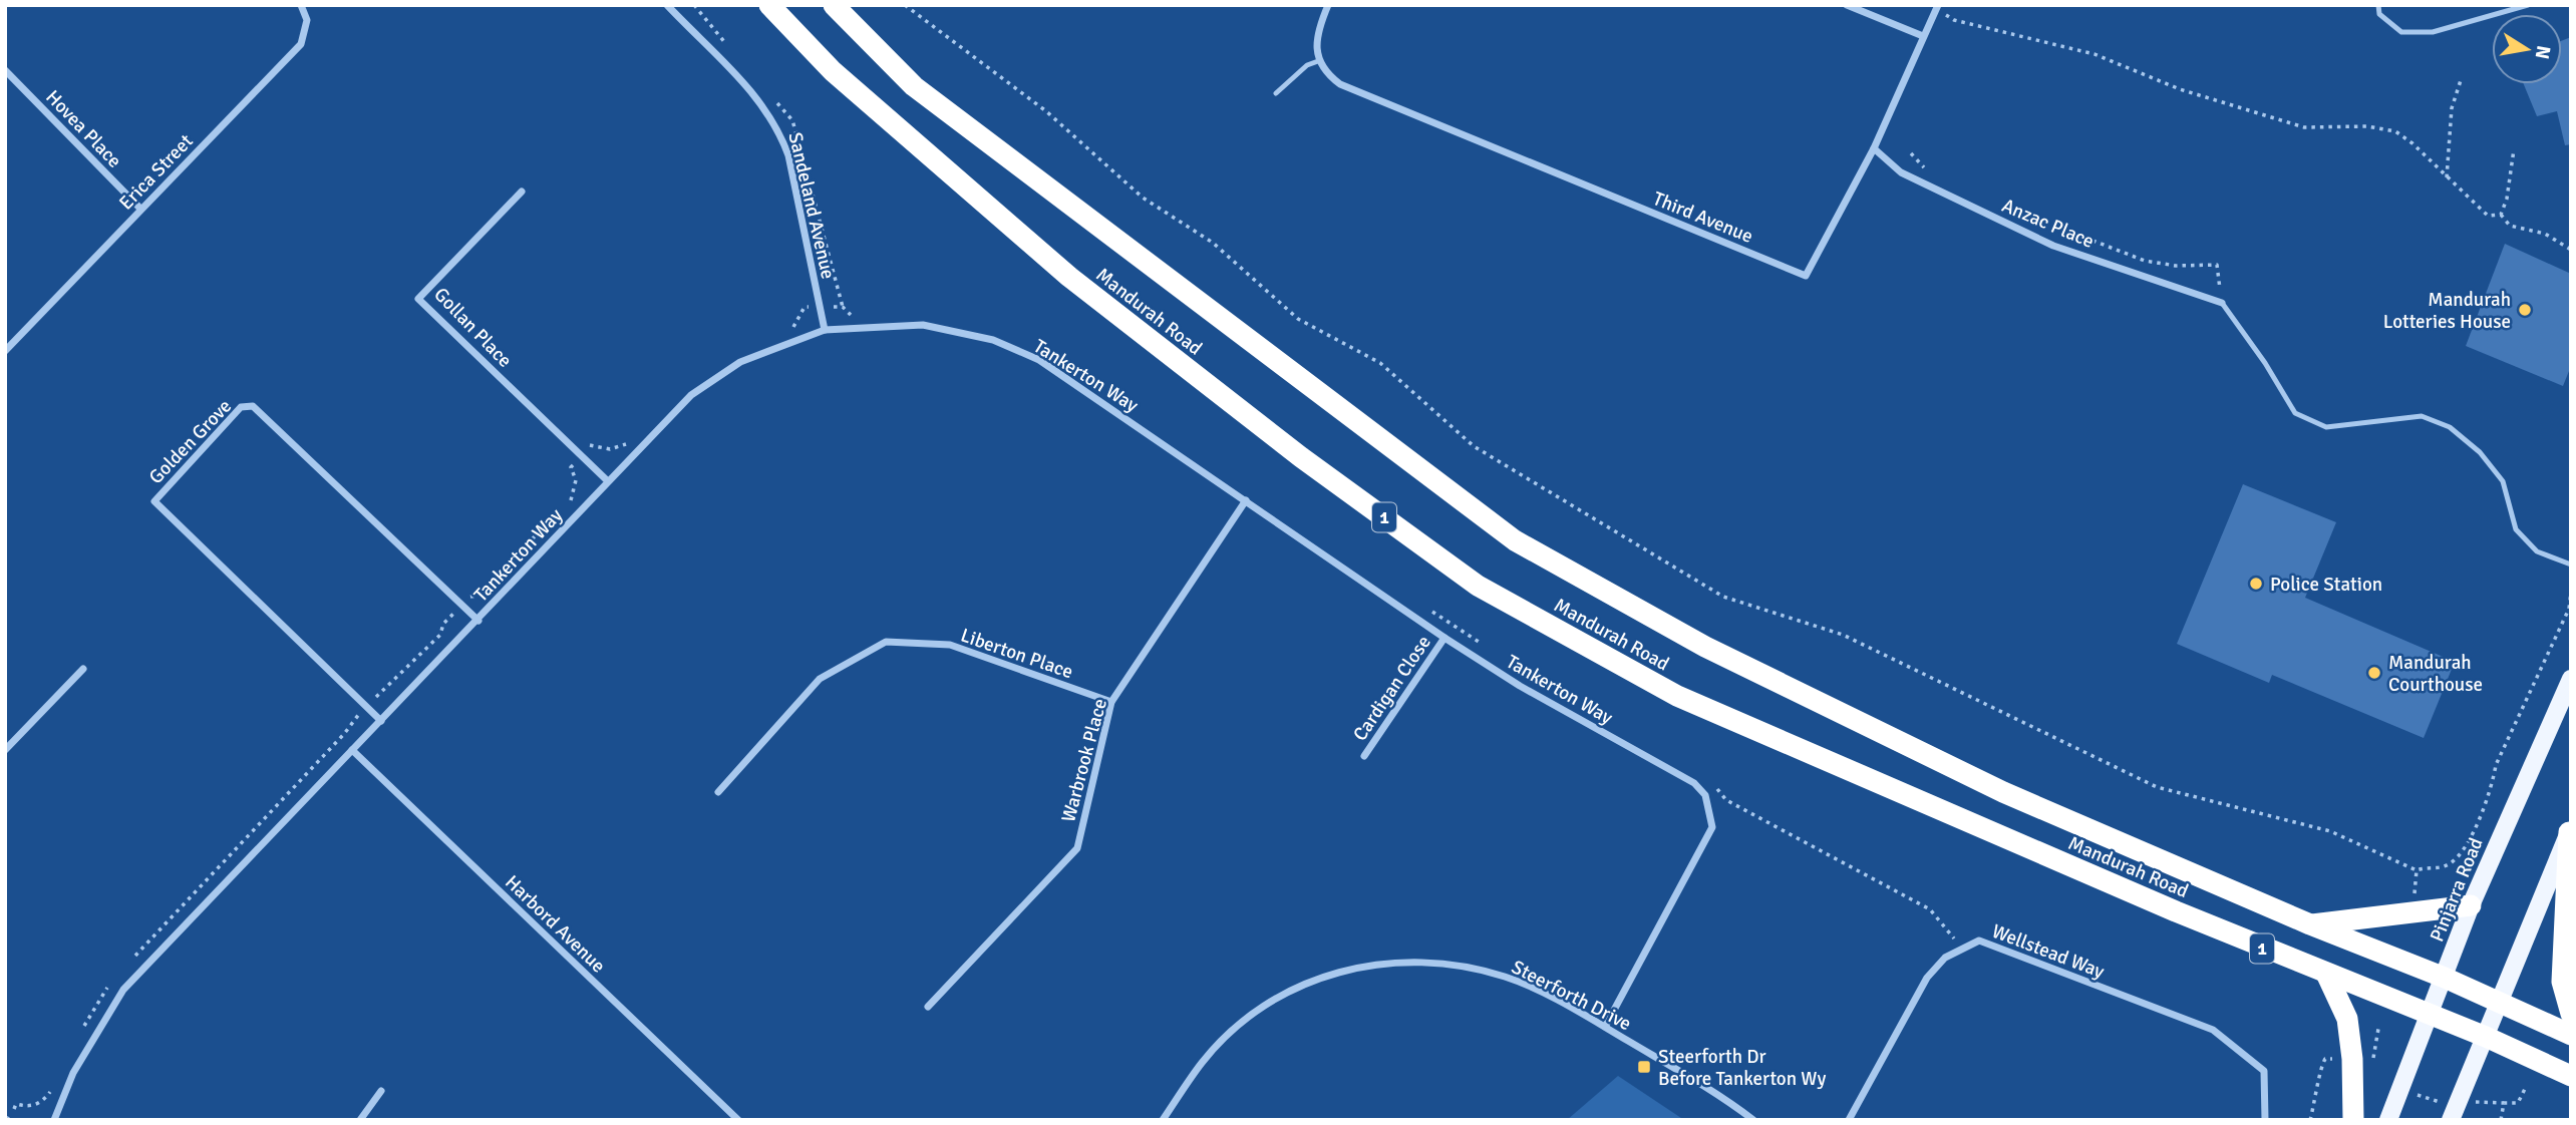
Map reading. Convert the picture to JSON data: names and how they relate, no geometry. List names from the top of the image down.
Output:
{
  "streets": {
    "highway": ["Mandurah Road", "1"],
    "main road": ["Pinjarra Road"],
    "street": [
      "Hovea Place",
      "Erica Street",
      "Sandeland Avenue",
      "Third Avenue",
      "Anzac Place",
      "Gollan Place",
      "Tankerton Way",
      "Golden Grove",
      "Liberton Place",
      "Cardigan Close",
      "Warbrook Place",
      "Harbord Avenue",
      "Wellstead Way",
      "Steerforth Drive"
    ]
  },
  "crossings": [
    ["Hovea Place", "Erica Street"],
    ["Sandeland Avenue", "Tankerton Way"],
    ["Third Avenue", "Anzac Place"],
    ["Mandurah Road", "Pinjarra Road"],
    ["Gollan Place", "Tankerton Way"],
    ["Tankerton Way", "Golden Grove"],
    ["Tankerton Way", "Cardigan Close"],
    ["Tankerton Way", "Warbrook Place"],
    ["Tankerton Way", "Harbord Avenue"],
    ["Tankerton Way", "Steerforth Drive"],
    ["Liberton Place", "Warbrook Place"]
  ],
  "places": {
    "other": ["Mandurah Lotteries House", "Police Station", "Mandurah Courthouse"],
    "transit": ["Steerforth Dr Before Tankerton Wy"]
  },
  "north": "right"
}
